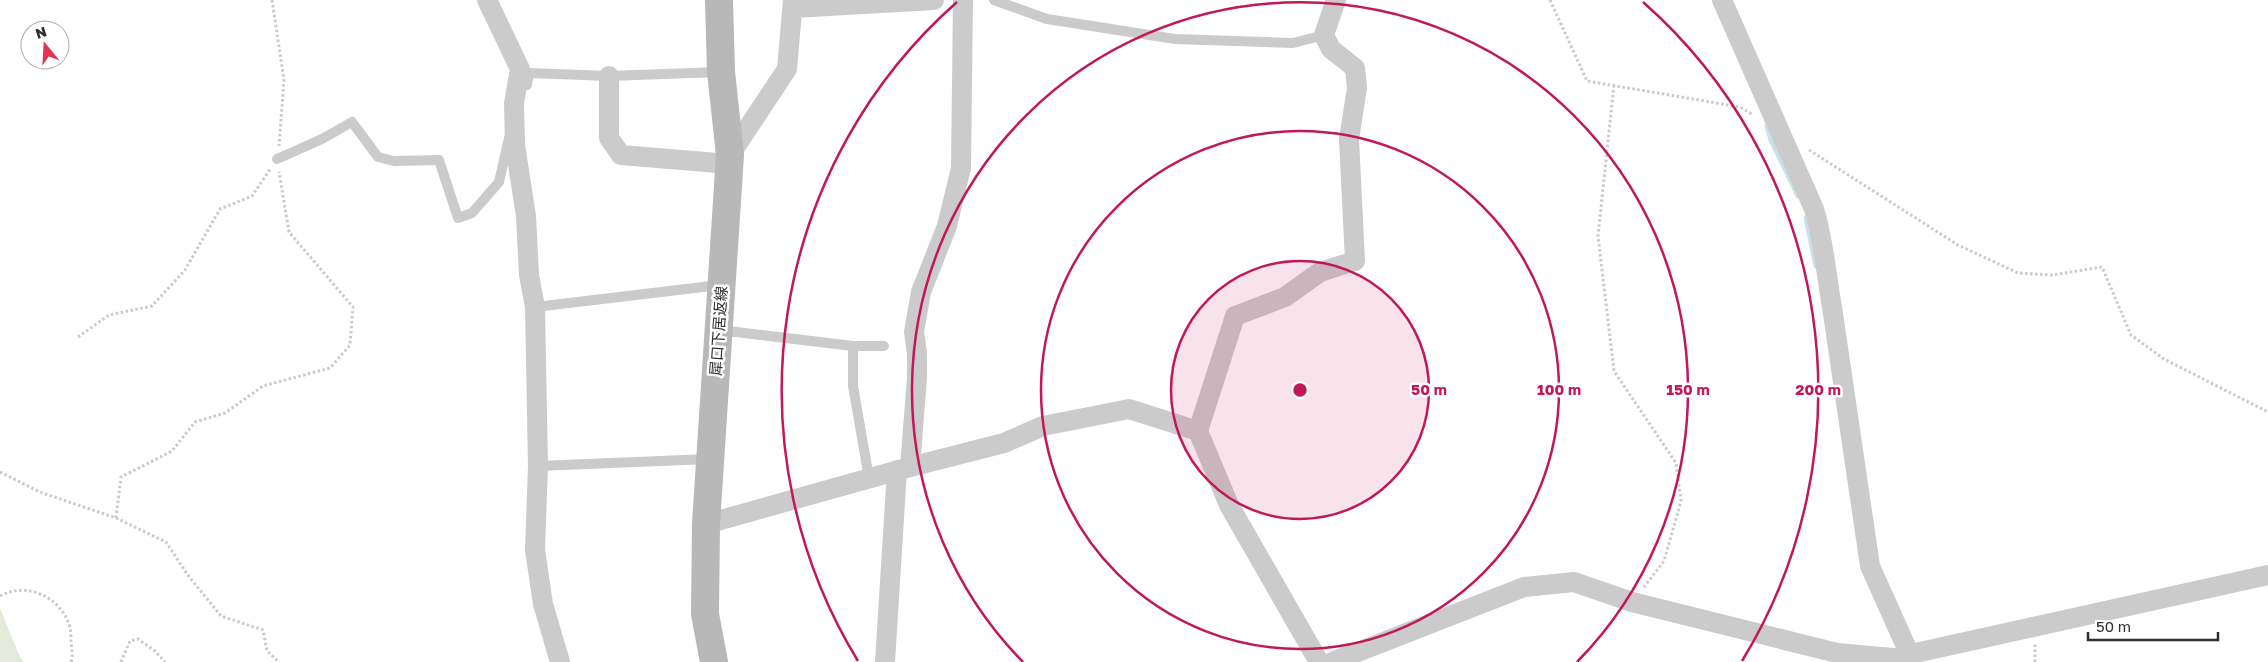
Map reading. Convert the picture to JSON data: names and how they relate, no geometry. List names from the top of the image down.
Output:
{
  "streets": {
    "main road": ["犀口下居返線"]
  },
  "scale_bar": "50 m",
  "north": "top",
  "rings": [
    "50 m",
    "100 m",
    "150 m",
    "200 m"
  ]
}
